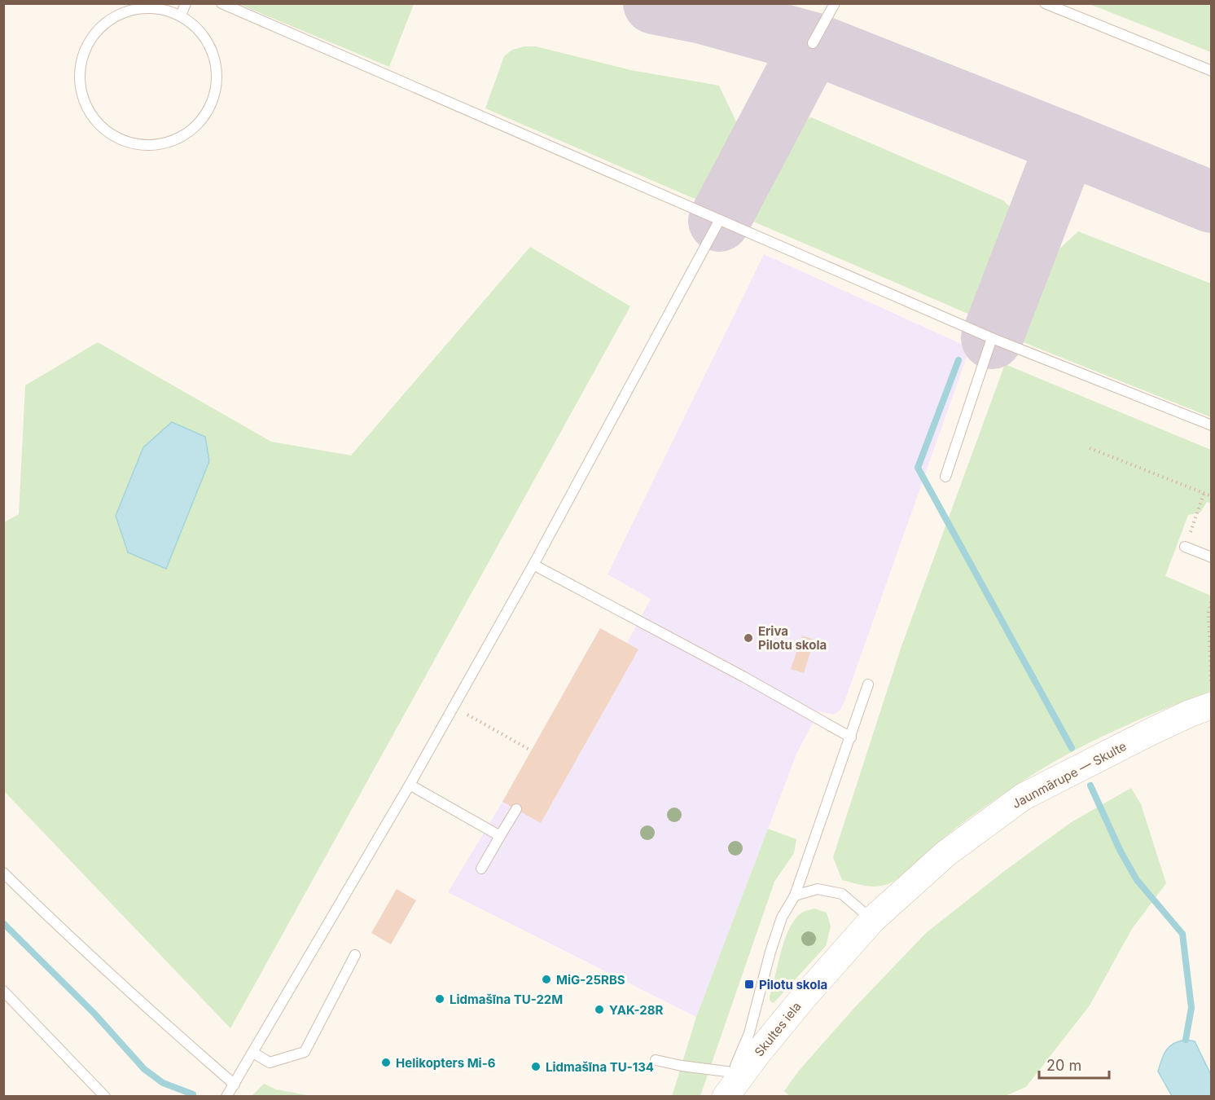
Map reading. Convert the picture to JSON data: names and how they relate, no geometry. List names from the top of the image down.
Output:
{
  "streets": {
    "main road": ["Jaunmārupe — Skulte", "Skultes iela"]
  },
  "crossings": [
    ["Jaunmārupe — Skulte", "Skultes iela"]
  ],
  "places": {
    "other": [
      "Eriva Pilotu skola",
      "MiG-25RBS",
      "Lidmašīna TU-22M",
      "YAK-28R",
      "Helikopters Mi-6",
      "Lidmašīna TU-134"
    ],
    "transit": ["Pilotu skola"]
  },
  "scale_bar": "20 m"
}
